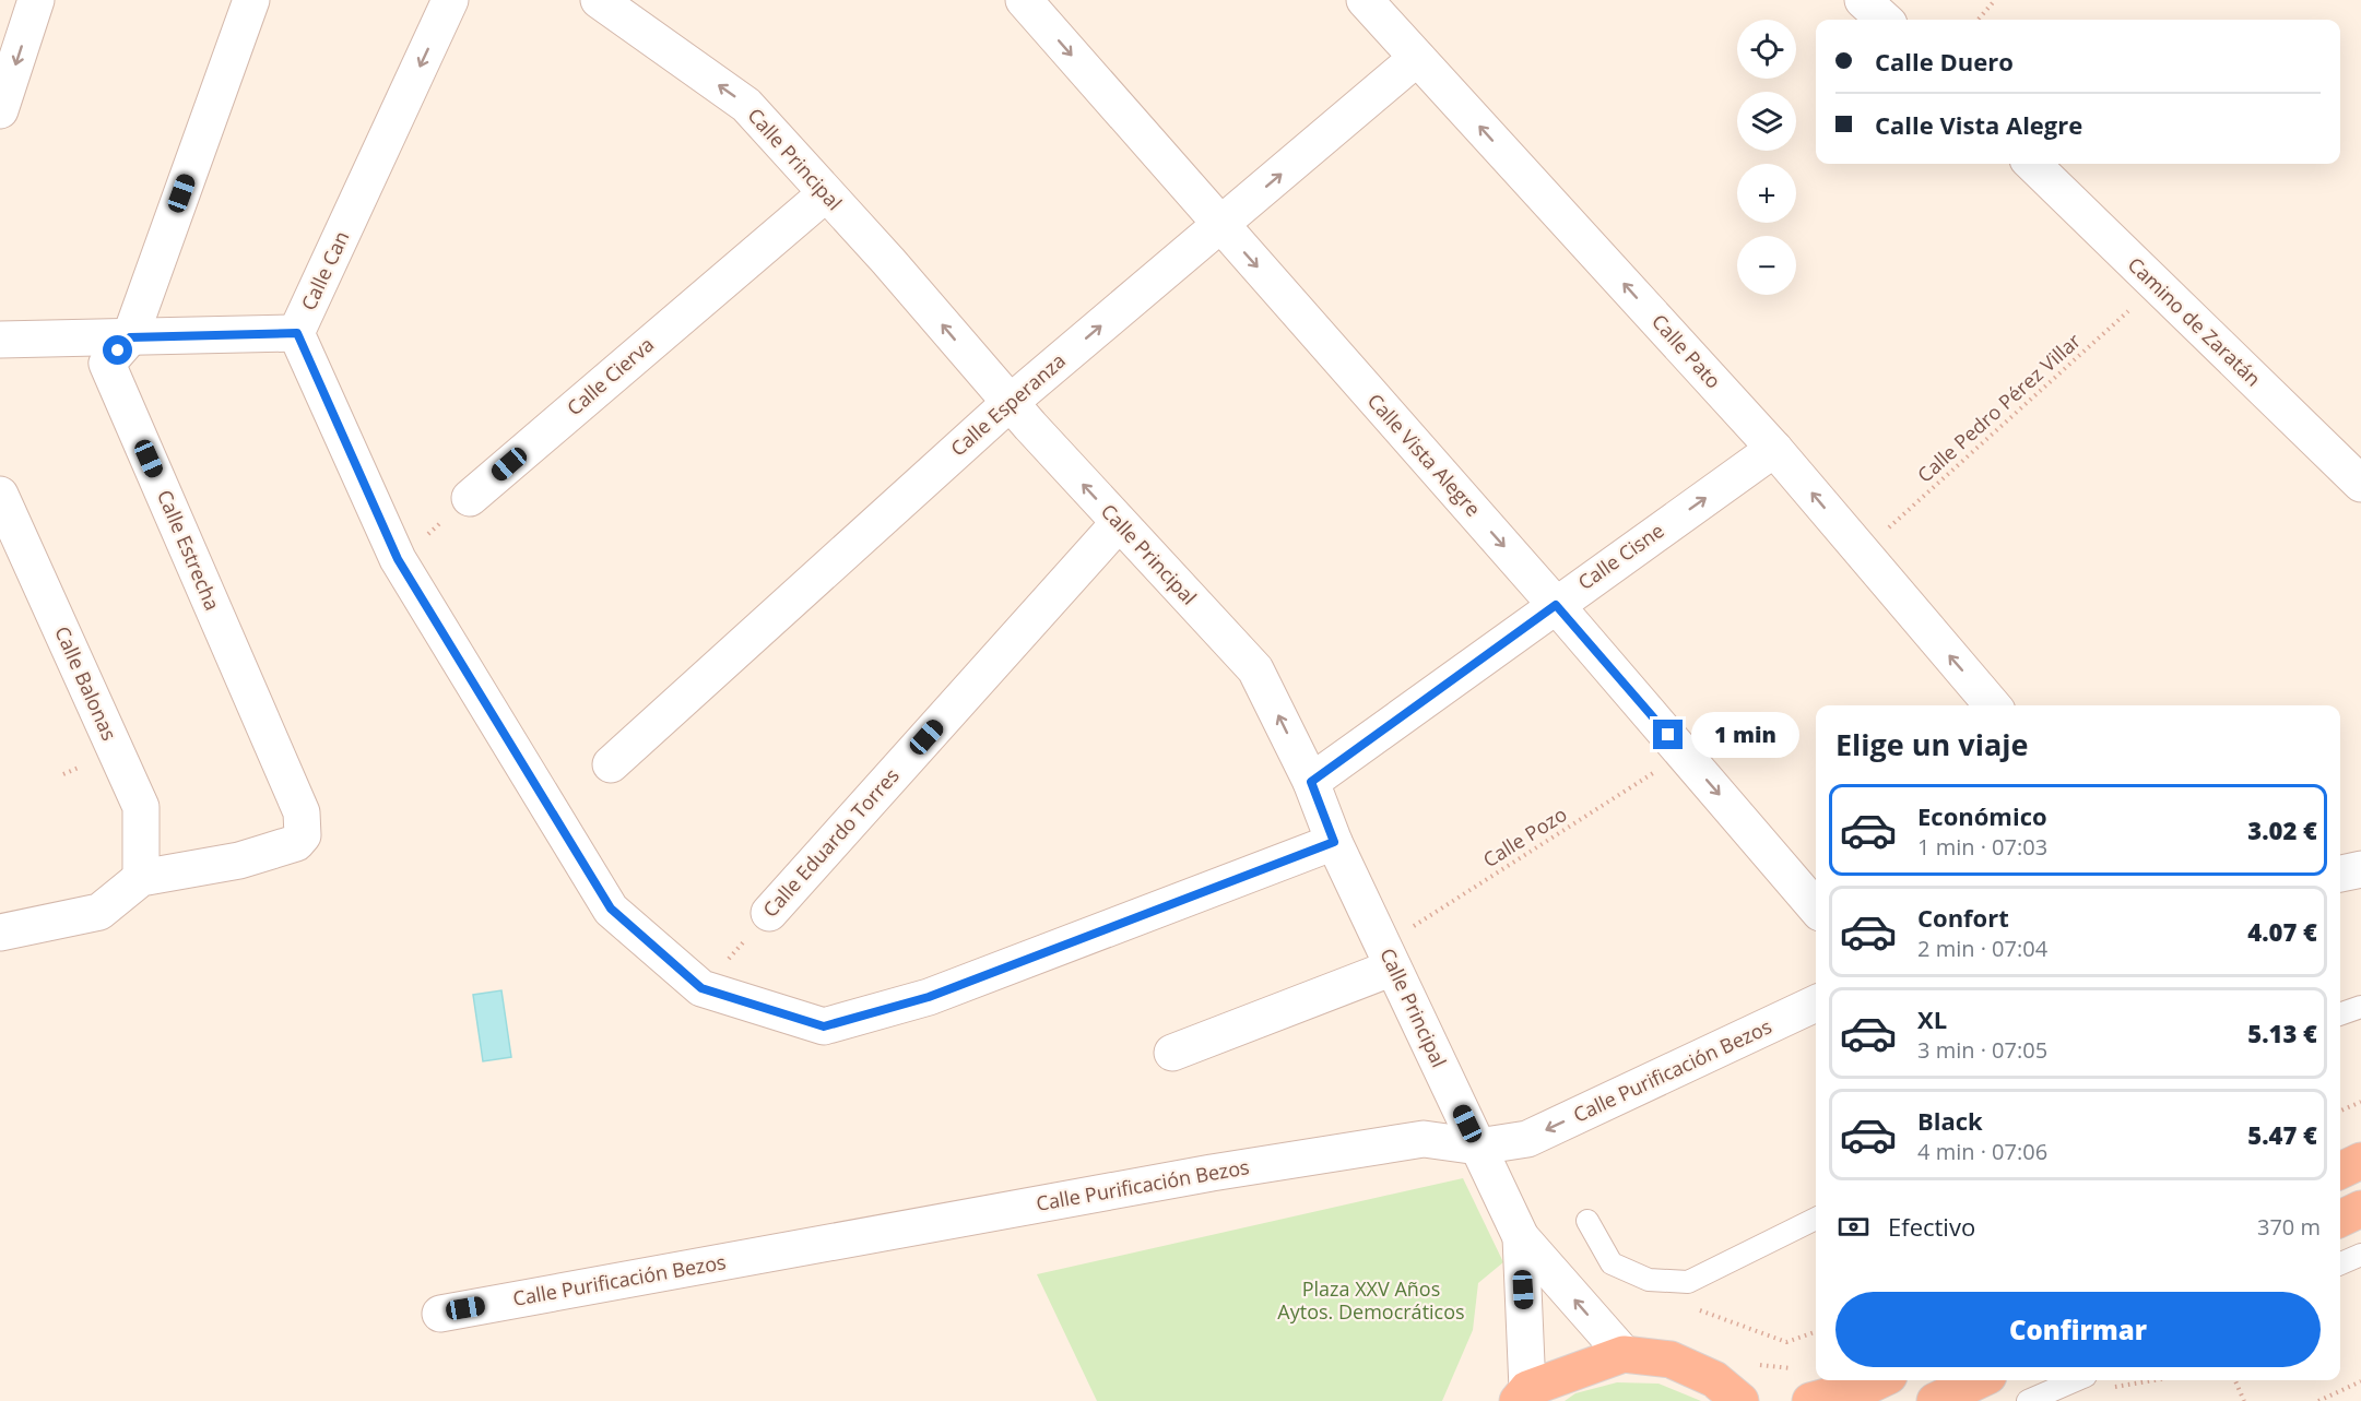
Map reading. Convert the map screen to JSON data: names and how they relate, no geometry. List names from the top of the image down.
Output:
{
  "streets": {
    "street": [
      "Calle Principal",
      "Calle Can",
      "Camino de Zaratán",
      "Calle Pato",
      "Calle Cierva",
      "Calle Esperanza",
      "Calle Vista Alegre",
      "Calle Estrecha",
      "Calle Cisne",
      "Calle Balonas",
      "Calle Eduardo Torres",
      "Calle Purificación Bezos"
    ],
    "path": ["Calle Pedro Pérez Villar", "Calle Pozo"]
  },
  "crossings": [
    ["Calle Principal", "Calle Can"],
    ["Calle Principal", "Calle Cierva"],
    ["Calle Principal", "Calle Esperanza"],
    ["Calle Principal", "Calle Cisne"],
    ["Calle Principal", "Calle Pozo"],
    ["Calle Principal", "Calle Eduardo Torres"],
    ["Calle Principal", "Calle Purificación Bezos"],
    ["Calle Can", "Calle Eduardo Torres"],
    ["Camino de Zaratán", "Calle Pedro Pérez Villar"],
    ["Calle Pato", "Calle Esperanza"],
    ["Calle Pato", "Calle Pedro Pérez Villar"],
    ["Calle Pato", "Calle Cisne"],
    ["Calle Esperanza", "Calle Vista Alegre"],
    ["Calle Vista Alegre", "Calle Cisne"],
    ["Calle Vista Alegre", "Calle Pozo"],
    ["Calle Estrecha", "Calle Balonas"]
  ],
  "one_way": [
    "Calle Principal",
    "Calle Pato",
    "Calle Esperanza",
    "Calle Vista Alegre",
    "Calle Cisne"
  ],
  "parks": ["Plaza XXV Años Aytos. Democráticos"],
  "page": {
    "map_buttons": ["+", "−"],
    "banner": ["Calle Duero", "Calle Vista Alegre"],
    "heading": "Elige un viaje",
    "bubble": "1 min",
    "list": [
      {
        "name": "Económico",
        "note": "1 min · 07:03",
        "value": "3.02 €"
      },
      {
        "name": "Confort",
        "note": "2 min · 07:04",
        "value": "4.07 €"
      },
      {
        "name": "XL",
        "note": "3 min · 07:05",
        "value": "5.13 €"
      },
      {
        "name": "Black",
        "note": "4 min · 07:06",
        "value": "5.47 €"
      }
    ],
    "pay": ["Efectivo", "370 m"],
    "buttons": "Confirmar"
  }
}
